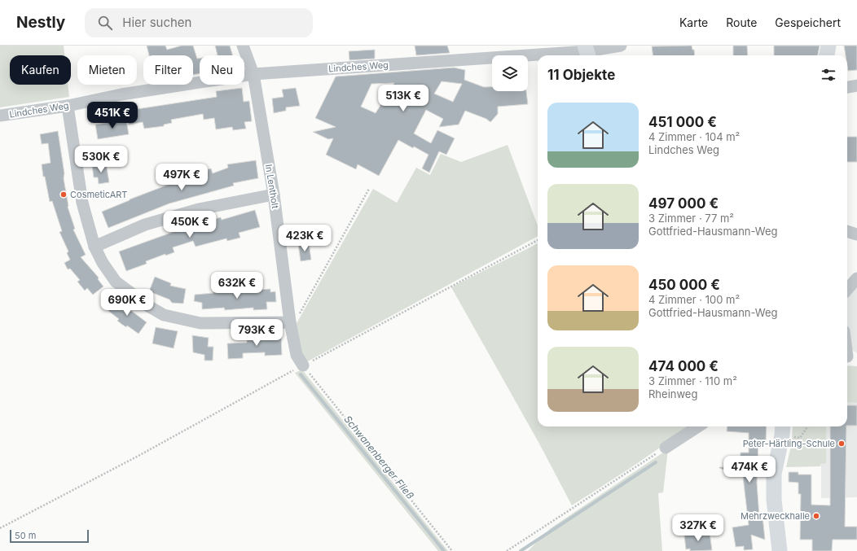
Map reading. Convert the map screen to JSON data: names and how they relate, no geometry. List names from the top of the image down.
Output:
{
  "streets": {
    "street": ["Lindches Weg", "In Lentholt"]
  },
  "crossings": [
    ["Lindches Weg", "In Lentholt"]
  ],
  "water": ["Schwanenberger Fließ"],
  "places": ["CosmeticART", "Peter-Härtling-Schule", "Mehrzweckhalle"],
  "scale_bar": "50 m",
  "page": {
    "header": "Nestly",
    "search": "Hier suchen",
    "nav": ["Karte", "Route", "Gespeichert"],
    "chip": [
      "Kaufen",
      "Mieten",
      "Filter",
      "Neu"
    ],
    "heading": "11 Objekte",
    "price": [
      "513K €",
      "451K €",
      "530K €",
      "497K €",
      "450K €",
      "423K €",
      "632K €",
      "690K €",
      "793K €",
      "474K €",
      "327K €"
    ],
    "list": [
      {
        "name": "451 000 €",
        "note": "4 Zimmer · 104 m² · Lindches Weg"
      },
      {
        "name": "497 000 €",
        "note": "3 Zimmer · 77 m² · Gottfried-Hausmann-Weg"
      },
      {
        "name": "450 000 €",
        "note": "4 Zimmer · 100 m² · Gottfried-Hausmann-Weg"
      },
      {
        "name": "474 000 €",
        "note": "3 Zimmer · 110 m² · Rheinweg"
      }
    ],
    "scale": "50 m"
  }
}
